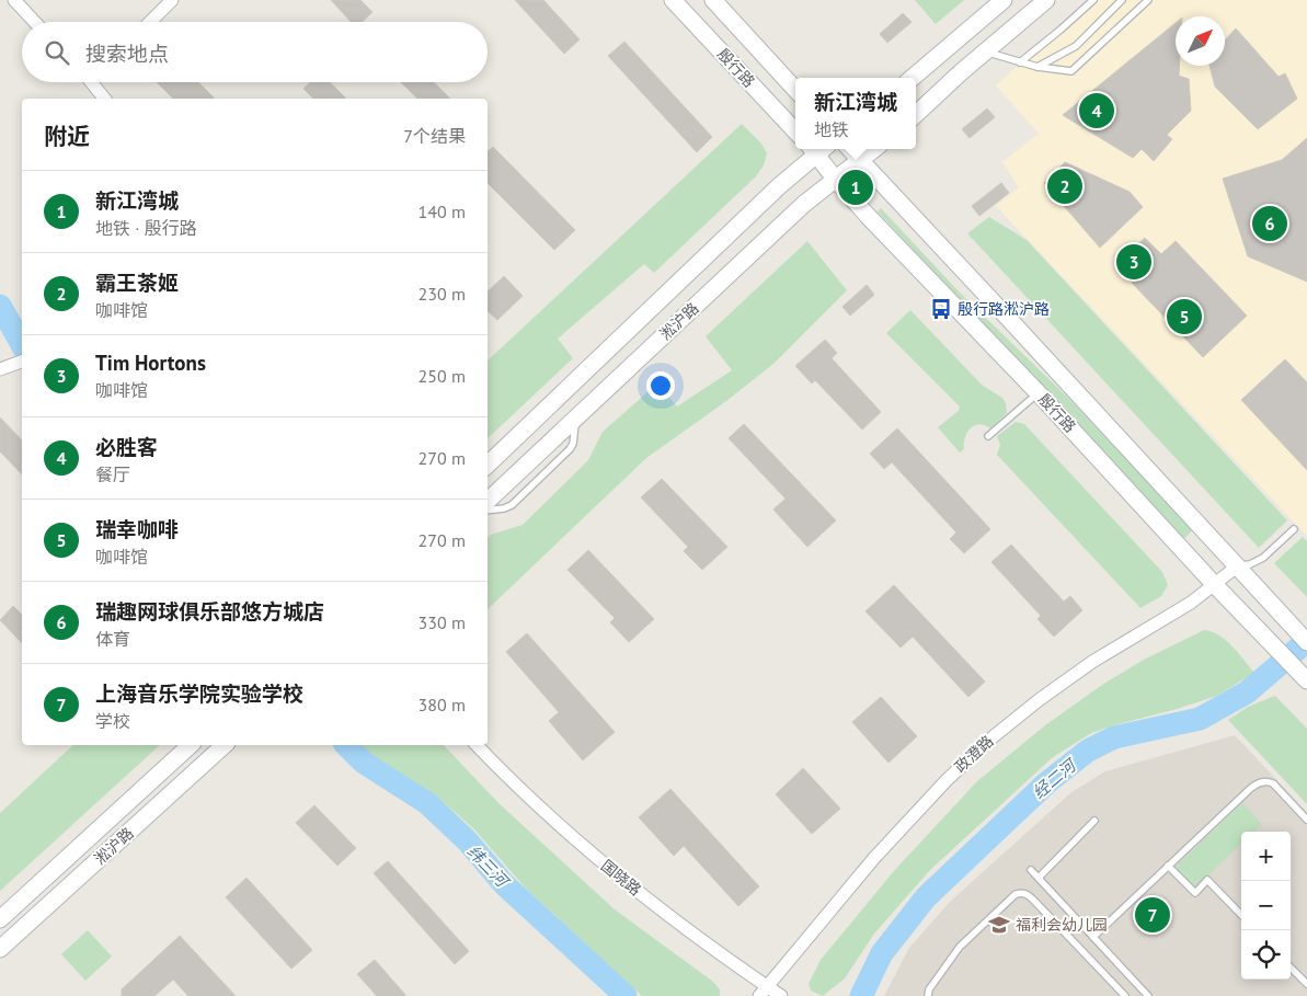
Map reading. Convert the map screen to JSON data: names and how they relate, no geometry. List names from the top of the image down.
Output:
{
  "streets": {
    "main road": ["殷行路", "淞沪路"],
    "street": ["政澄路", "国晓路"]
  },
  "crossings": [
    ["殷行路", "淞沪路"],
    ["殷行路", "政澄路"],
    ["政澄路", "国晓路"]
  ],
  "water": ["经二河", "纬三河"],
  "places": {
    "bus stop": ["殷行路淞沪路"],
    "school or university": ["福利会幼儿园"]
  },
  "north": "top right",
  "page": {
    "search": "搜索地点",
    "popup": ["新江湾城", "地铁"],
    "pins": [
      "4",
      "2",
      "1",
      "6",
      "3",
      "5",
      "7"
    ],
    "heading": ["附近", "7个结果"],
    "list": [
      {
        "mark": "1",
        "name": "新江湾城",
        "note": "地铁 · 殷行路",
        "value": "140 m"
      },
      {
        "mark": "2",
        "name": "霸王茶姬",
        "note": "咖啡馆",
        "value": "230 m"
      },
      {
        "mark": "3",
        "name": "Tim Hortons",
        "note": "咖啡馆",
        "value": "250 m"
      },
      {
        "mark": "4",
        "name": "必胜客",
        "note": "餐厅",
        "value": "270 m"
      },
      {
        "mark": "5",
        "name": "瑞幸咖啡",
        "note": "咖啡馆",
        "value": "270 m"
      },
      {
        "mark": "6",
        "name": "瑞趣网球俱乐部悠方城店",
        "note": "体育",
        "value": "330 m"
      },
      {
        "mark": "7",
        "name": "上海音乐学院实验学校",
        "note": "学校",
        "value": "380 m"
      }
    ],
    "map_buttons": ["+", "−"]
  }
}
